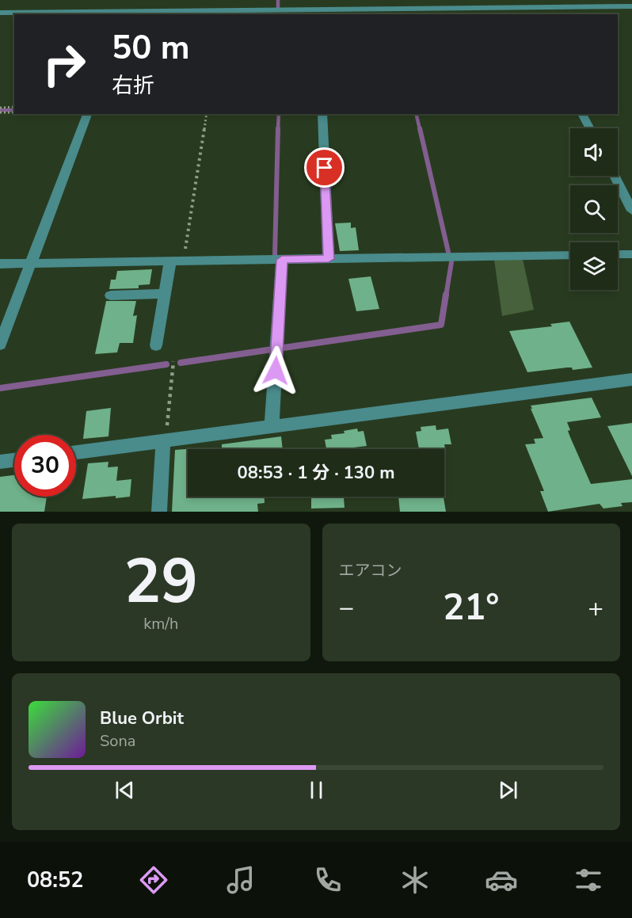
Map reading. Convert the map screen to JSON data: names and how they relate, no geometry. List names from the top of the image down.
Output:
{
  "page": {
    "turn": ["50 m", "右折"],
    "limit": "30",
    "trip": "08:53 · 1 分 · 130 m",
    "tile": [
      ["29", "km/h"],
      "エアコン"
    ],
    "heat": ["−", "21°", "+"],
    "song": ["Blue Orbit", "Sona"],
    "tabs": "08:52"
  }
}
